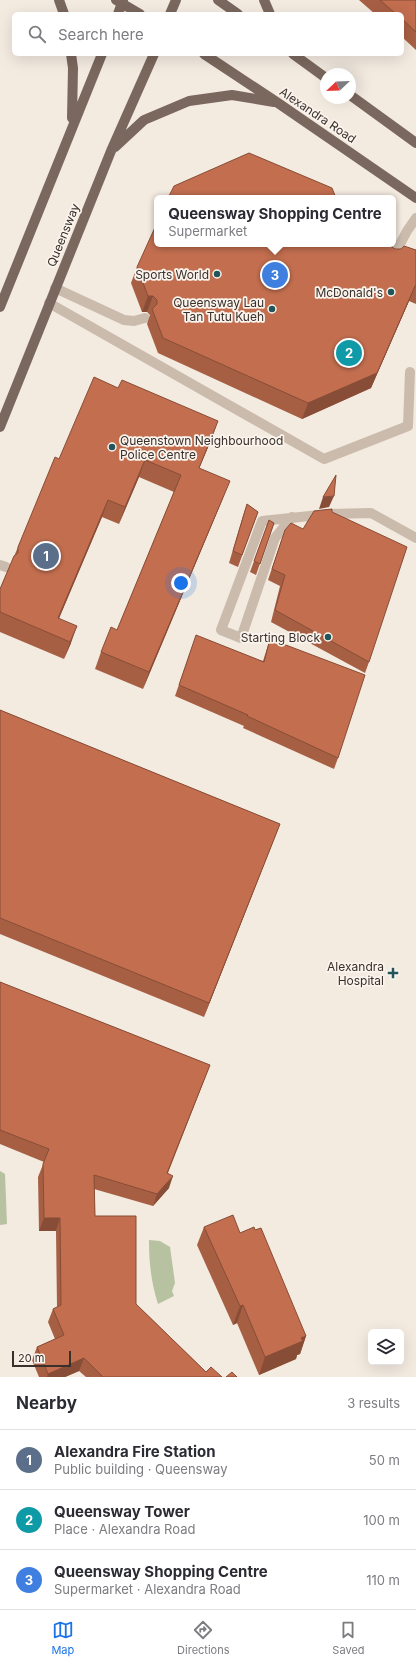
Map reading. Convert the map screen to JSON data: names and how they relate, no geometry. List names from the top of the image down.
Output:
{
  "streets": {
    "main road": ["Alexandra Road", "Queensway"]
  },
  "places": {
    "other": [
      "Sports World",
      "McDonald's",
      "Queensway Lau Tan Tutu Kueh",
      "Queenstown Neighbourhood Police Centre",
      "Starting Block"
    ],
    "health": ["Alexandra Hospital"]
  },
  "scale_bar": "20 m",
  "north": "bottom left",
  "page": {
    "search": "Search here",
    "popup": ["Queensway Shopping Centre", "Supermarket"],
    "pins": ["3", "2", "1"],
    "scale": "20 m",
    "heading": ["Nearby", "3 results"],
    "list": [
      {
        "mark": "1",
        "name": "Alexandra Fire Station",
        "note": "Public building · Queensway",
        "value": "50 m"
      },
      {
        "mark": "2",
        "name": "Queensway Tower",
        "note": "Place · Alexandra Road",
        "value": "100 m"
      },
      {
        "mark": "3",
        "name": "Queensway Shopping Centre",
        "note": "Supermarket · Alexandra Road",
        "value": "110 m"
      }
    ],
    "nav": ["Map", "Directions", "Saved"]
  }
}
